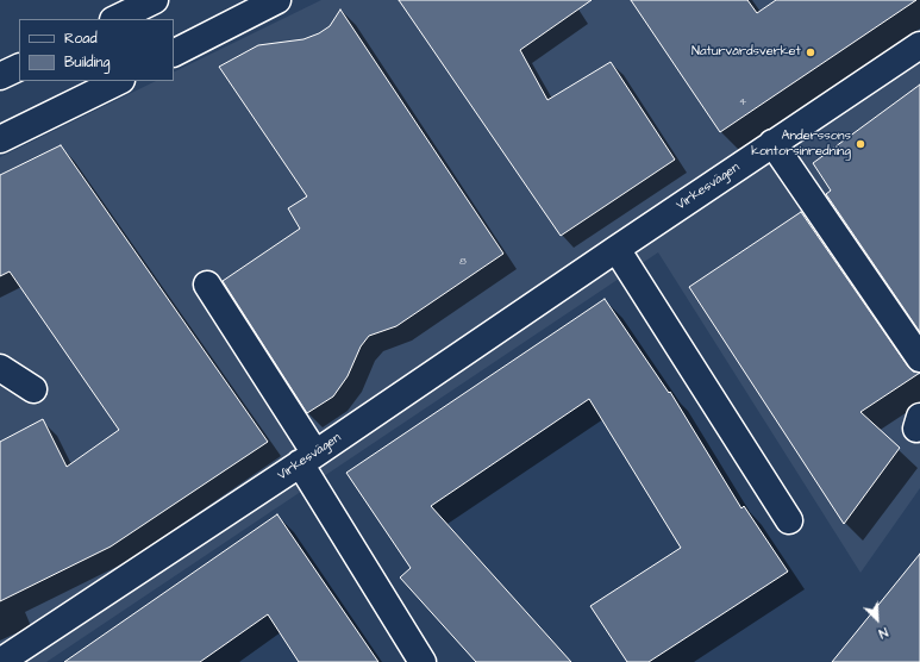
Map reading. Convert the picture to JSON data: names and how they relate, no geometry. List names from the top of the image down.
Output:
{
  "streets": {
    "street": ["Virkesvägen"]
  },
  "places": ["Naturvårdsverket", "Anderssons kontorsinredning"],
  "house_numbers": ["4", "8"],
  "legend": ["Road", "Building"],
  "north": "bottom right"
}
